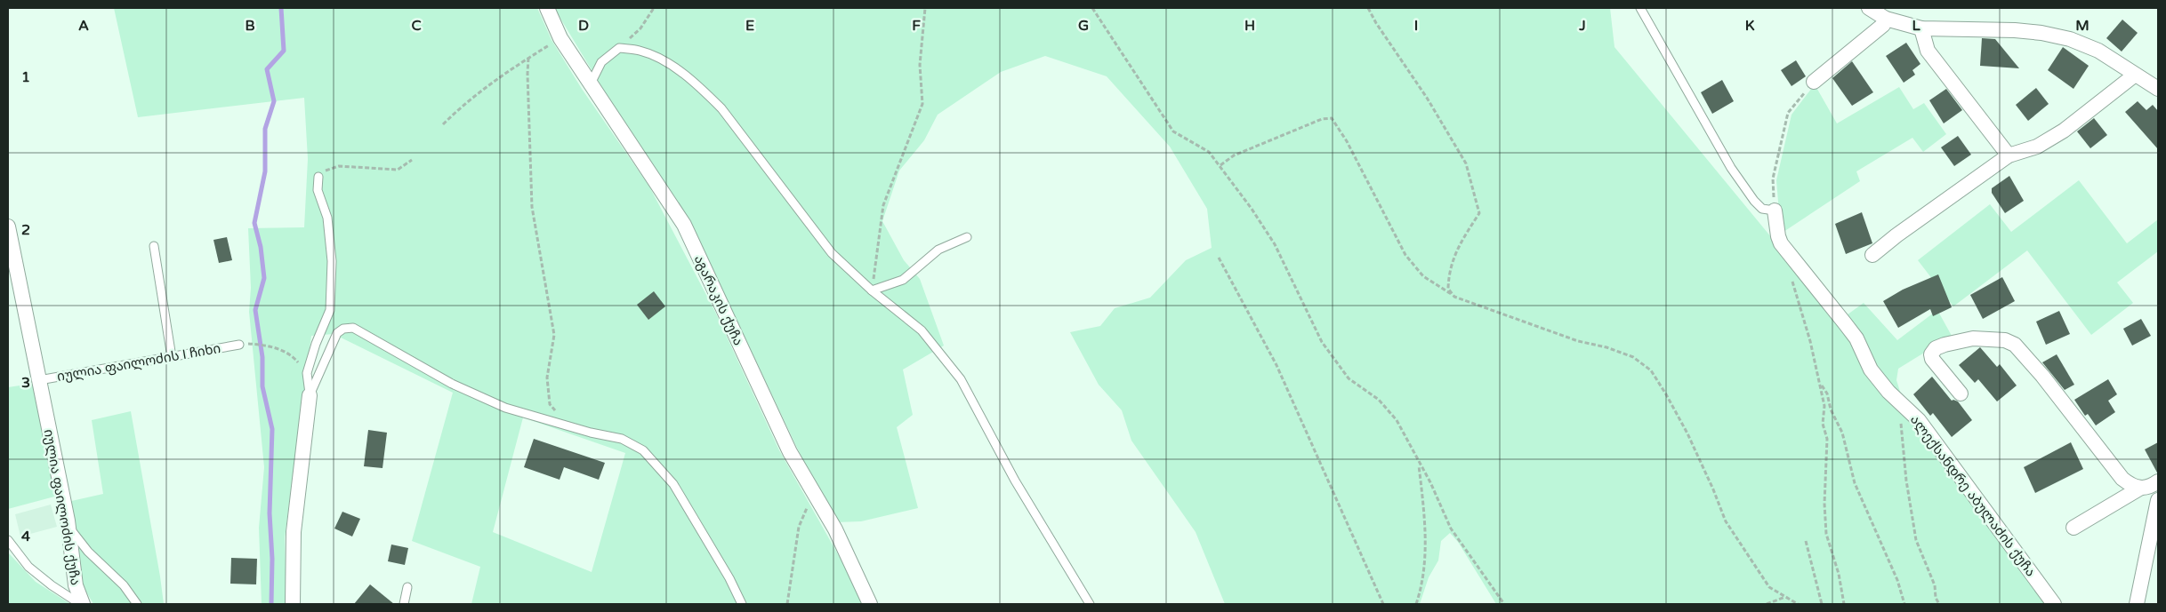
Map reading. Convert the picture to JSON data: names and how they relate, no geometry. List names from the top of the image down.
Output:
{
  "streets": {
    "street": ["აგარაკის ქუჩა", "ალექსანდრე აბულაძის ქუჩა", "იულია ფაილოძის ქუჩა"],
    "lane": ["იულია ფაილოძის I ჩიხი"]
  },
  "crossings": [
    ["იულია ფაილოძის I ჩიხი", "იულია ფაილოძის ქუჩა"]
  ],
  "grid": {
    "columns": [
      "A",
      "B",
      "C",
      "D",
      "E",
      "F",
      "G",
      "H",
      "I",
      "J",
      "K",
      "L",
      "M"
    ],
    "rows": [
      "1",
      "2",
      "3",
      "4"
    ]
  }
}
